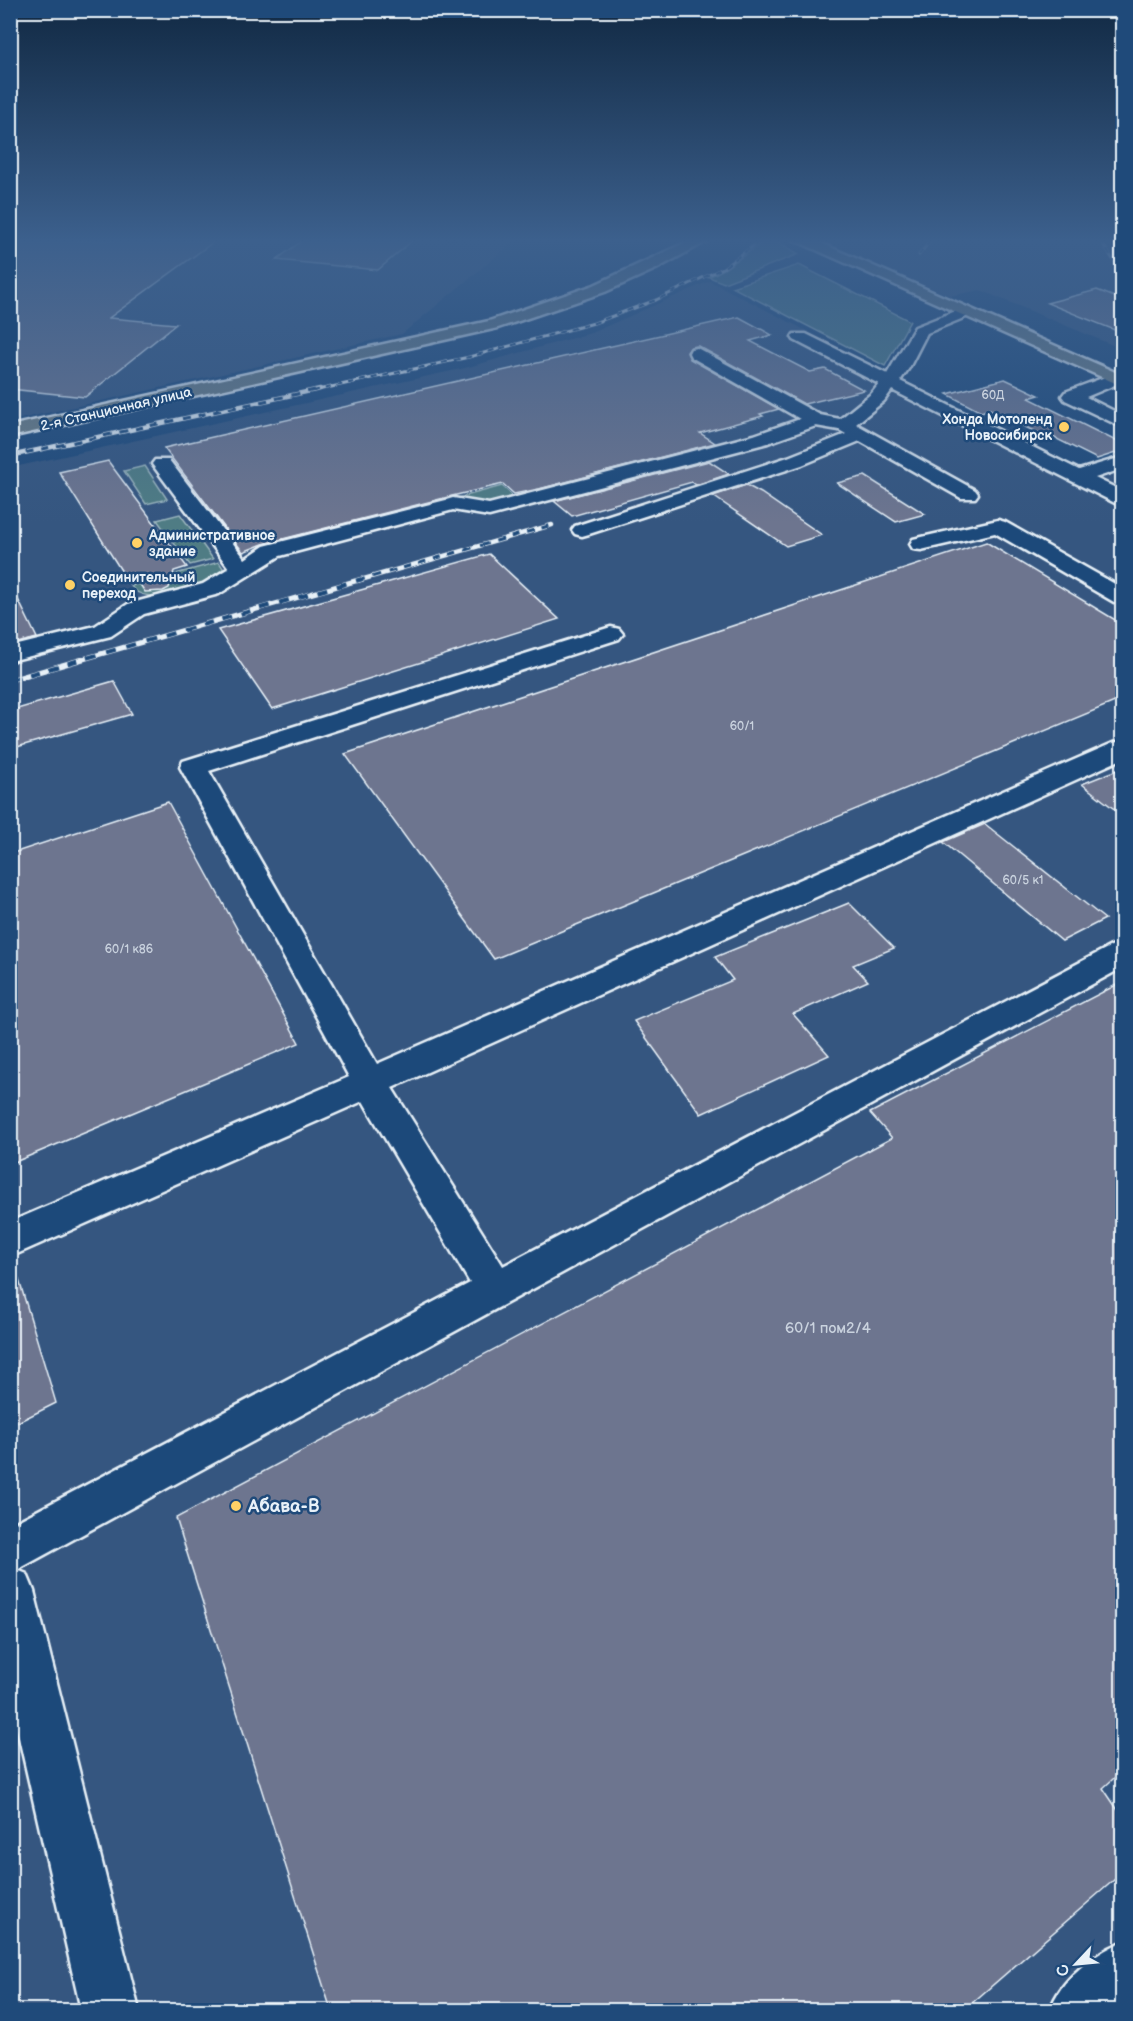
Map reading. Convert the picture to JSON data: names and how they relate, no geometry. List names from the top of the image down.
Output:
{
  "streets": {
    "main road": ["2-я Станционная улица"]
  },
  "places": [
    "Хонда Мотоленд Новосибирск",
    "Административное здание",
    "Соединительный переход",
    "Абава-В"
  ],
  "house_numbers": [
    "60Д",
    "60/1",
    "60/5 к1",
    "60/1 к86",
    "60/1 пом2/4"
  ],
  "north": "bottom left"
}
